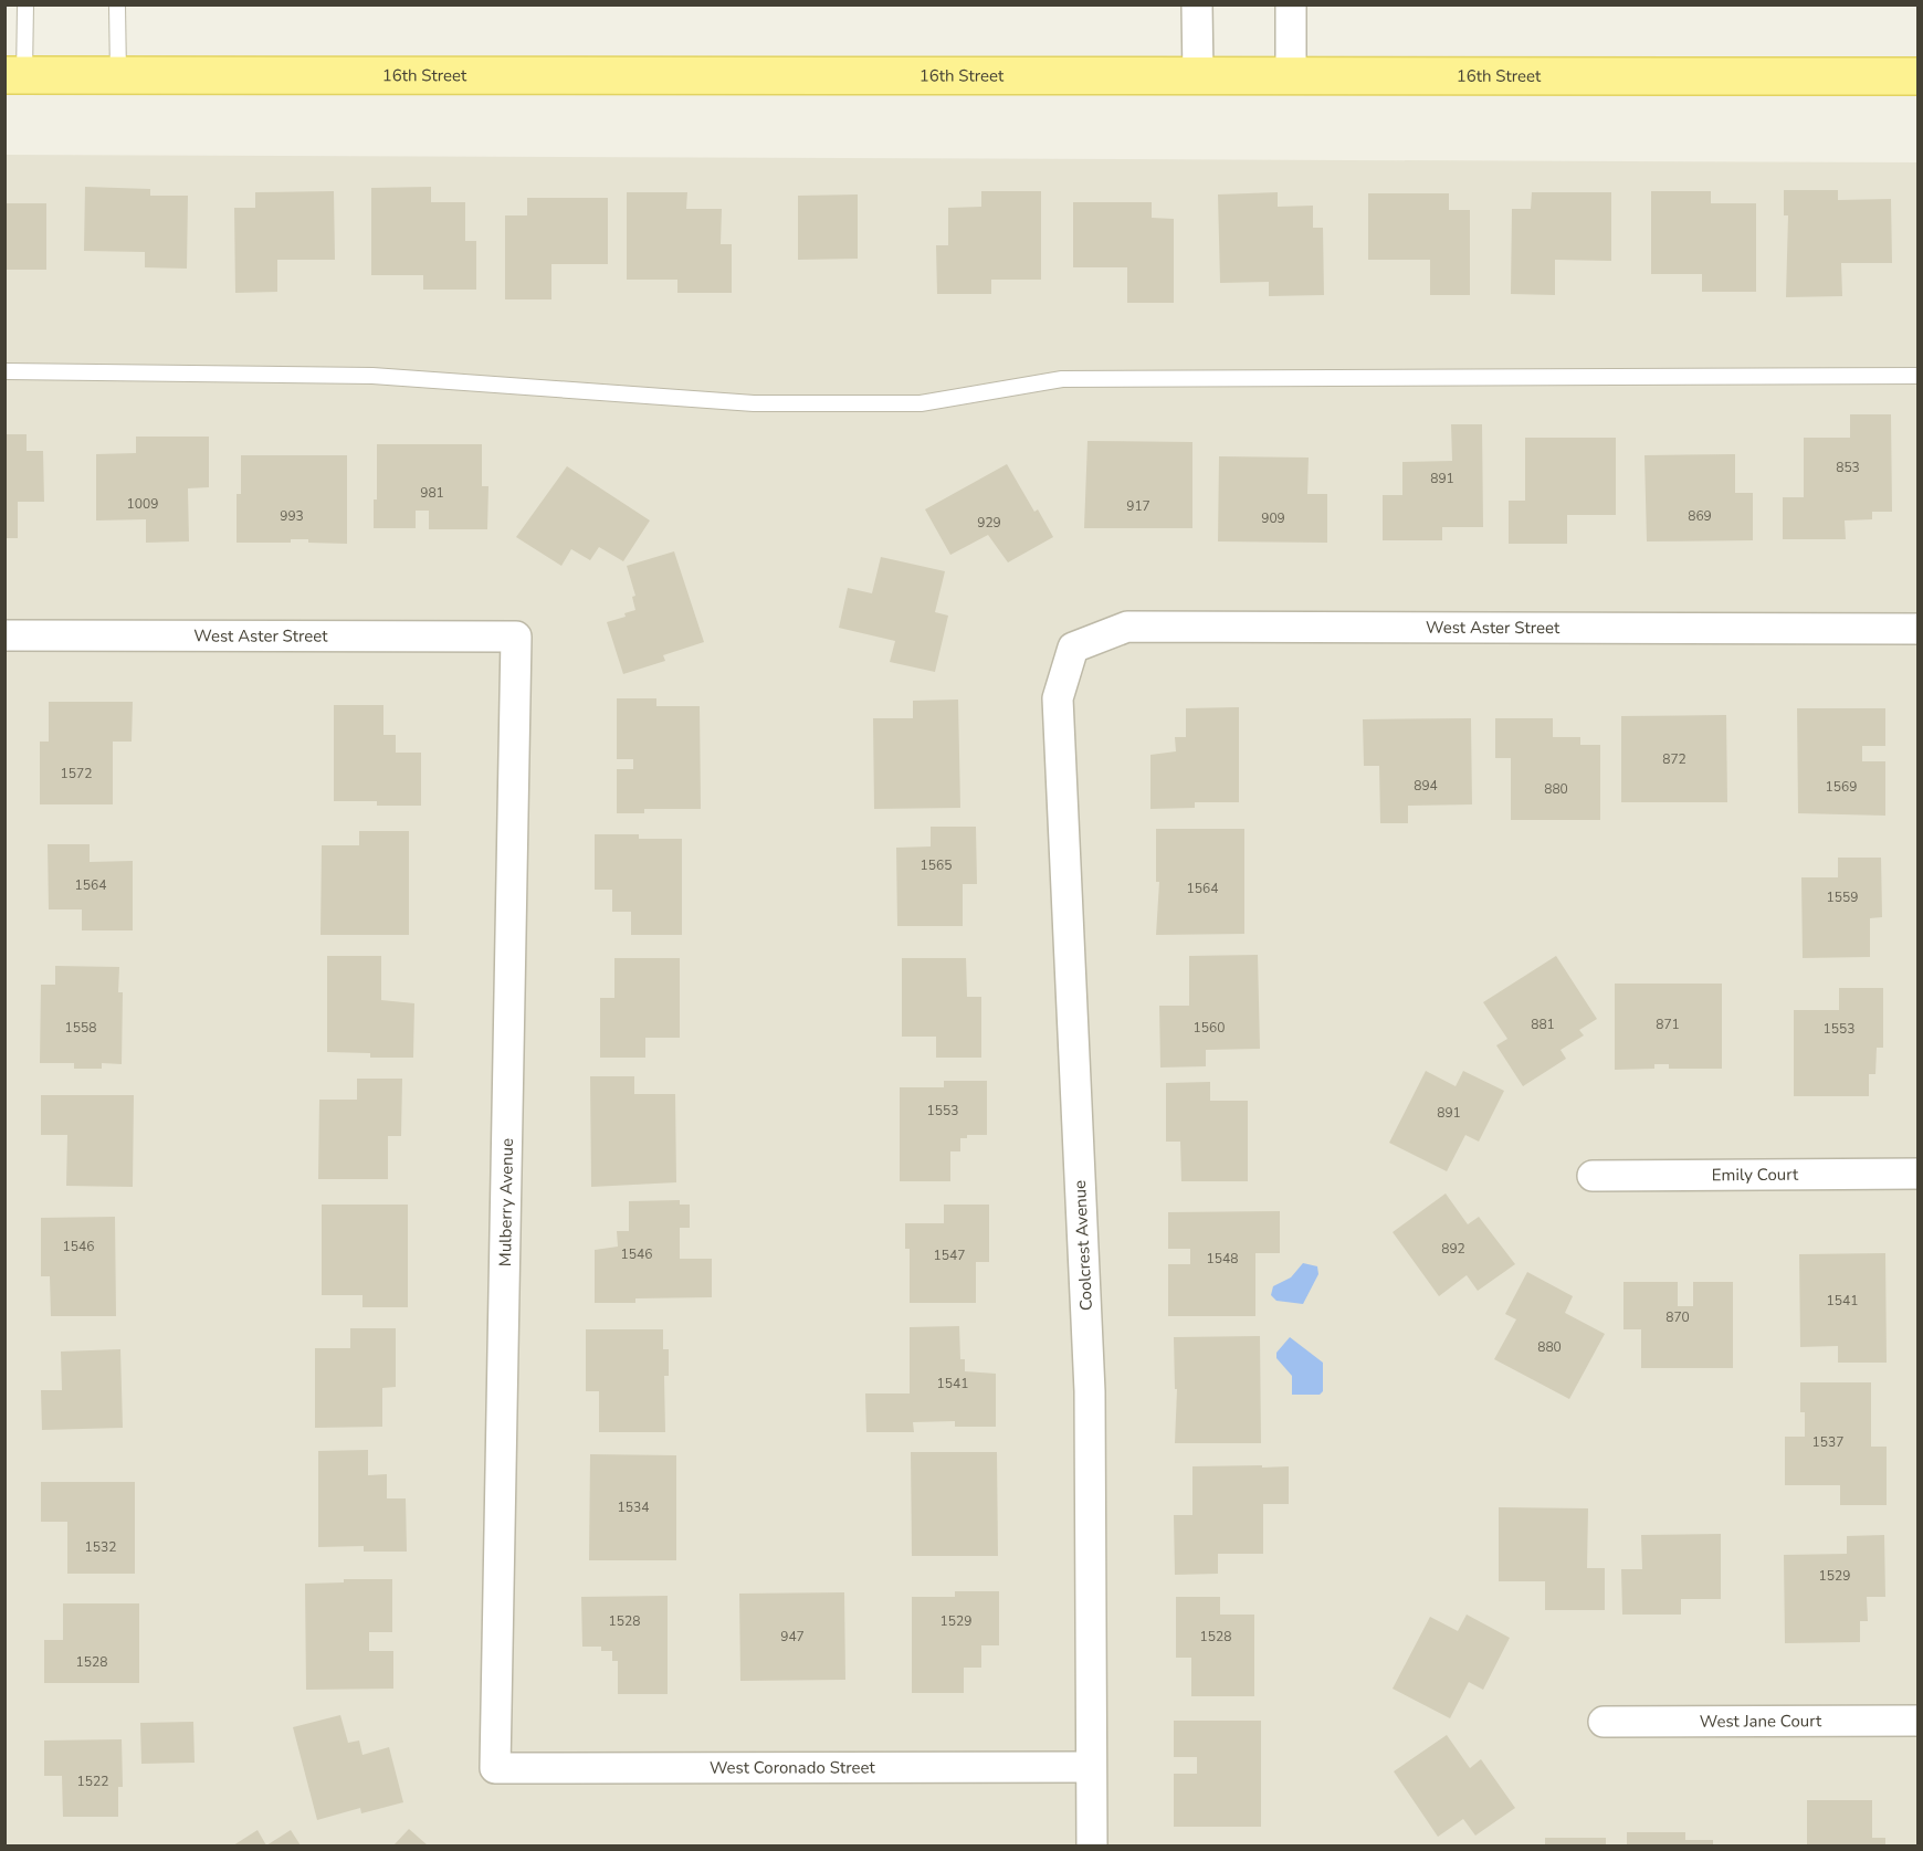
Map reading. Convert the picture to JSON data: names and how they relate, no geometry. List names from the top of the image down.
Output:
{
  "streets": {
    "main road": ["16th Street"],
    "street": [
      "West Aster Street",
      "Emily Court",
      "Mulberry Avenue",
      "Coolcrest Avenue",
      "West Jane Court",
      "West Coronado Street"
    ]
  },
  "crossings": [
    ["West Aster Street", "Mulberry Avenue"],
    ["West Aster Street", "Coolcrest Avenue"],
    ["Mulberry Avenue", "West Coronado Street"],
    ["Coolcrest Avenue", "West Coronado Street"]
  ],
  "house_numbers": [
    "853",
    "891",
    "981",
    "1009",
    "917",
    "993",
    "869",
    "909",
    "929",
    "872",
    "1572",
    "894",
    "1569",
    "880",
    "1565",
    "1564",
    "1564",
    "1559",
    "881",
    "871",
    "1558",
    "1560",
    "1553",
    "1553",
    "891",
    "1546",
    "892",
    "1546",
    "1547",
    "1548",
    "1541",
    "870",
    "880",
    "1541",
    "1537",
    "1534",
    "1532",
    "1529",
    "1528",
    "1529",
    "947",
    "1528",
    "1528",
    "1522"
  ]
}
